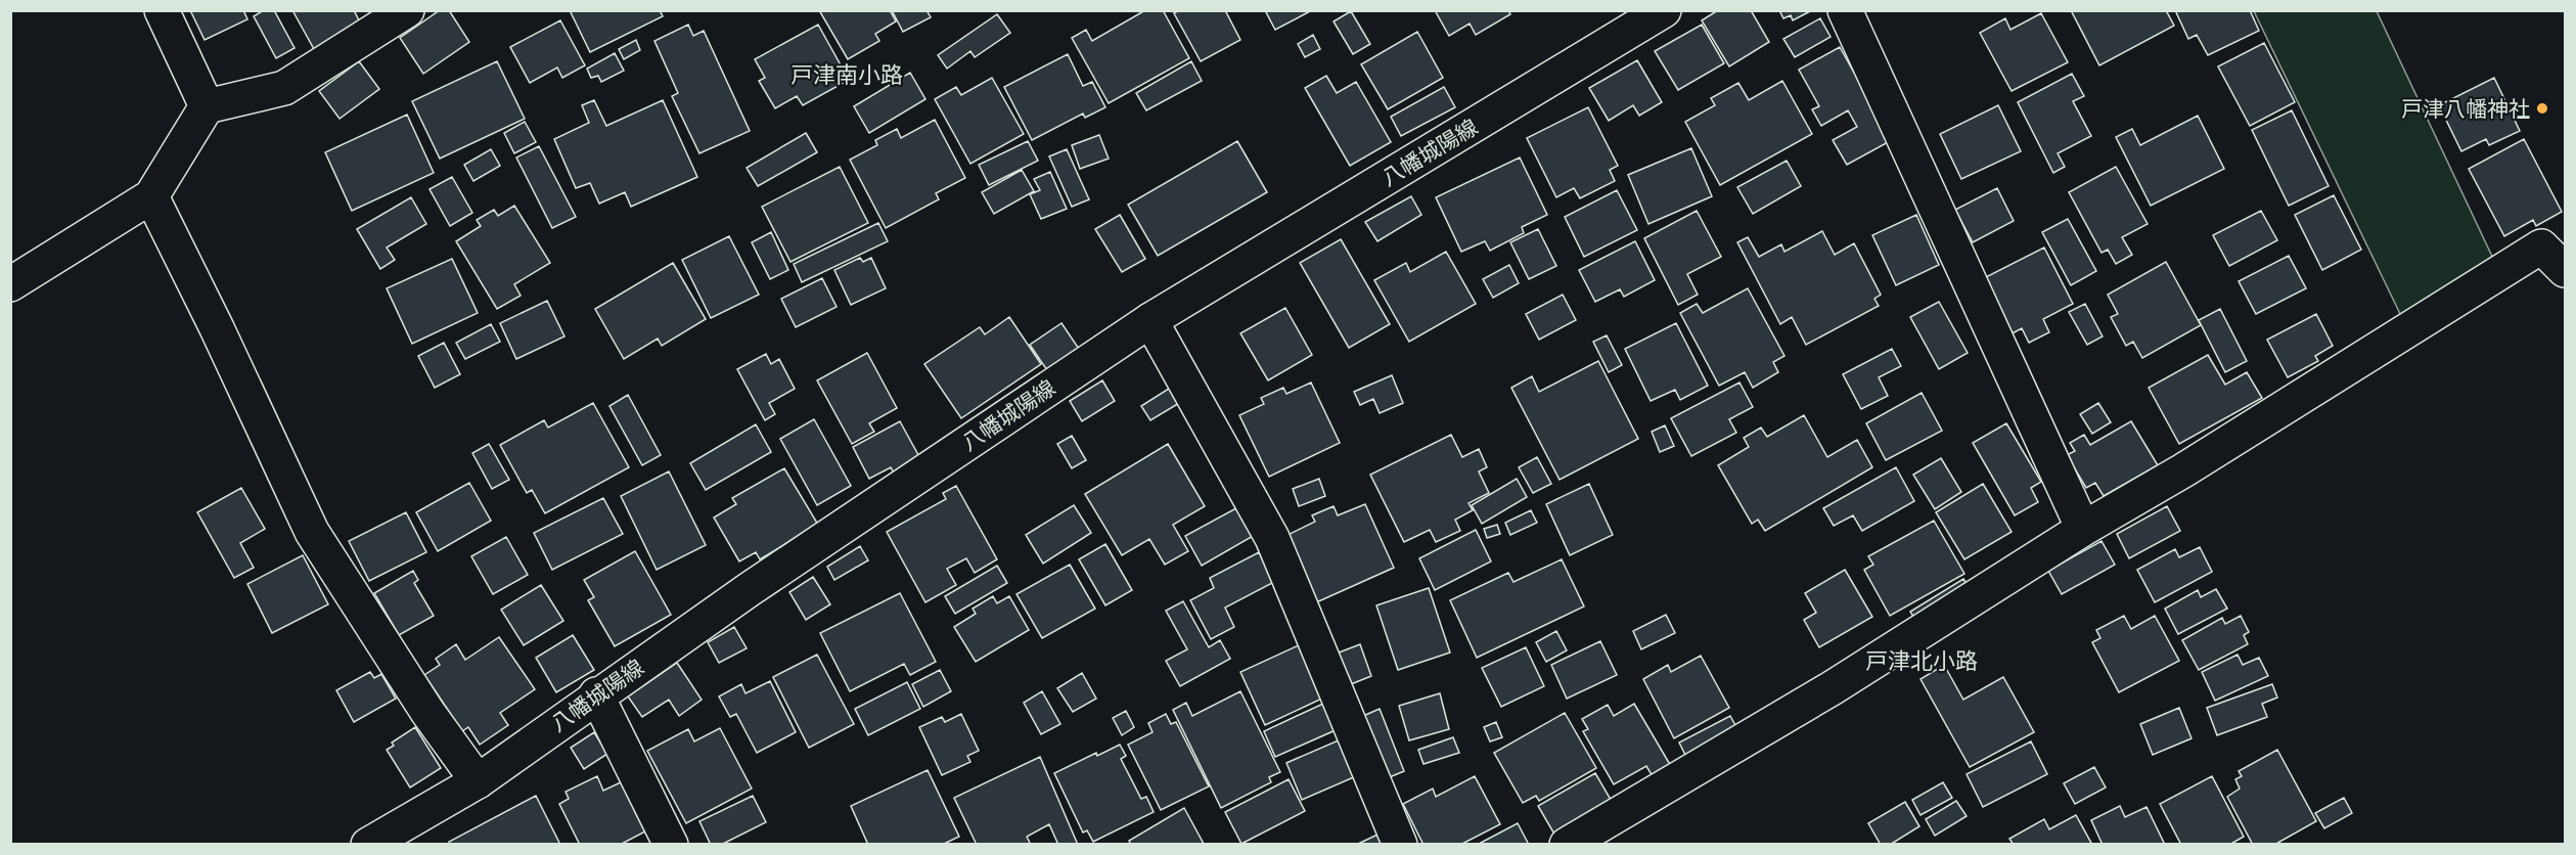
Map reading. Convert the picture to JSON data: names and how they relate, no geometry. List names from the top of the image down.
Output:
{
  "streets": {
    "street": ["八幡城陽線"]
  },
  "districts": ["戸津南小路", "戸津北小路"],
  "places": ["戸津八幡神社"]
}
